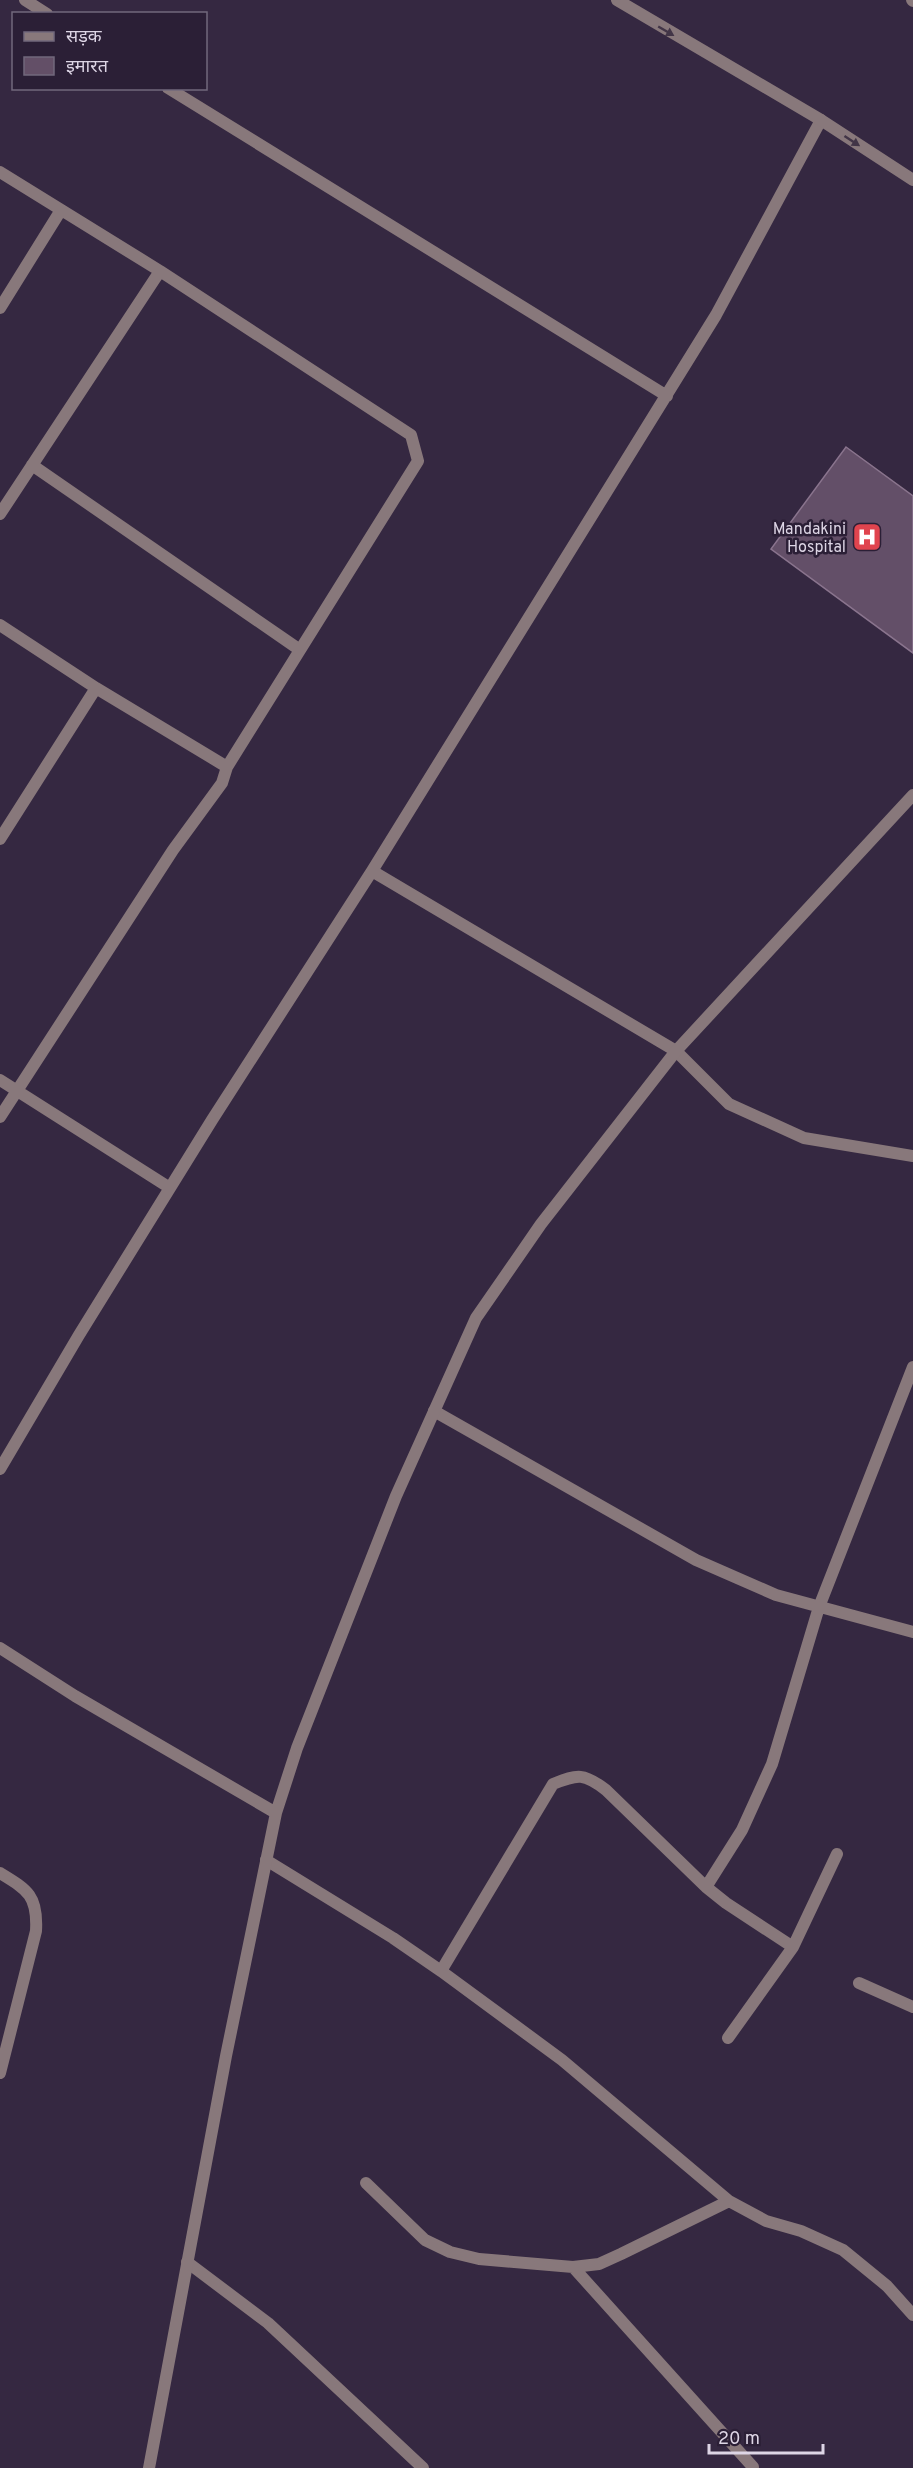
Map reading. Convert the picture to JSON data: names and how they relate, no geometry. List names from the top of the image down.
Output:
{
  "places": {
    "hospital": ["Mandakini Hospital"]
  },
  "legend": ["सड़क", "इमारत"],
  "scale_bar": "20 m"
}
